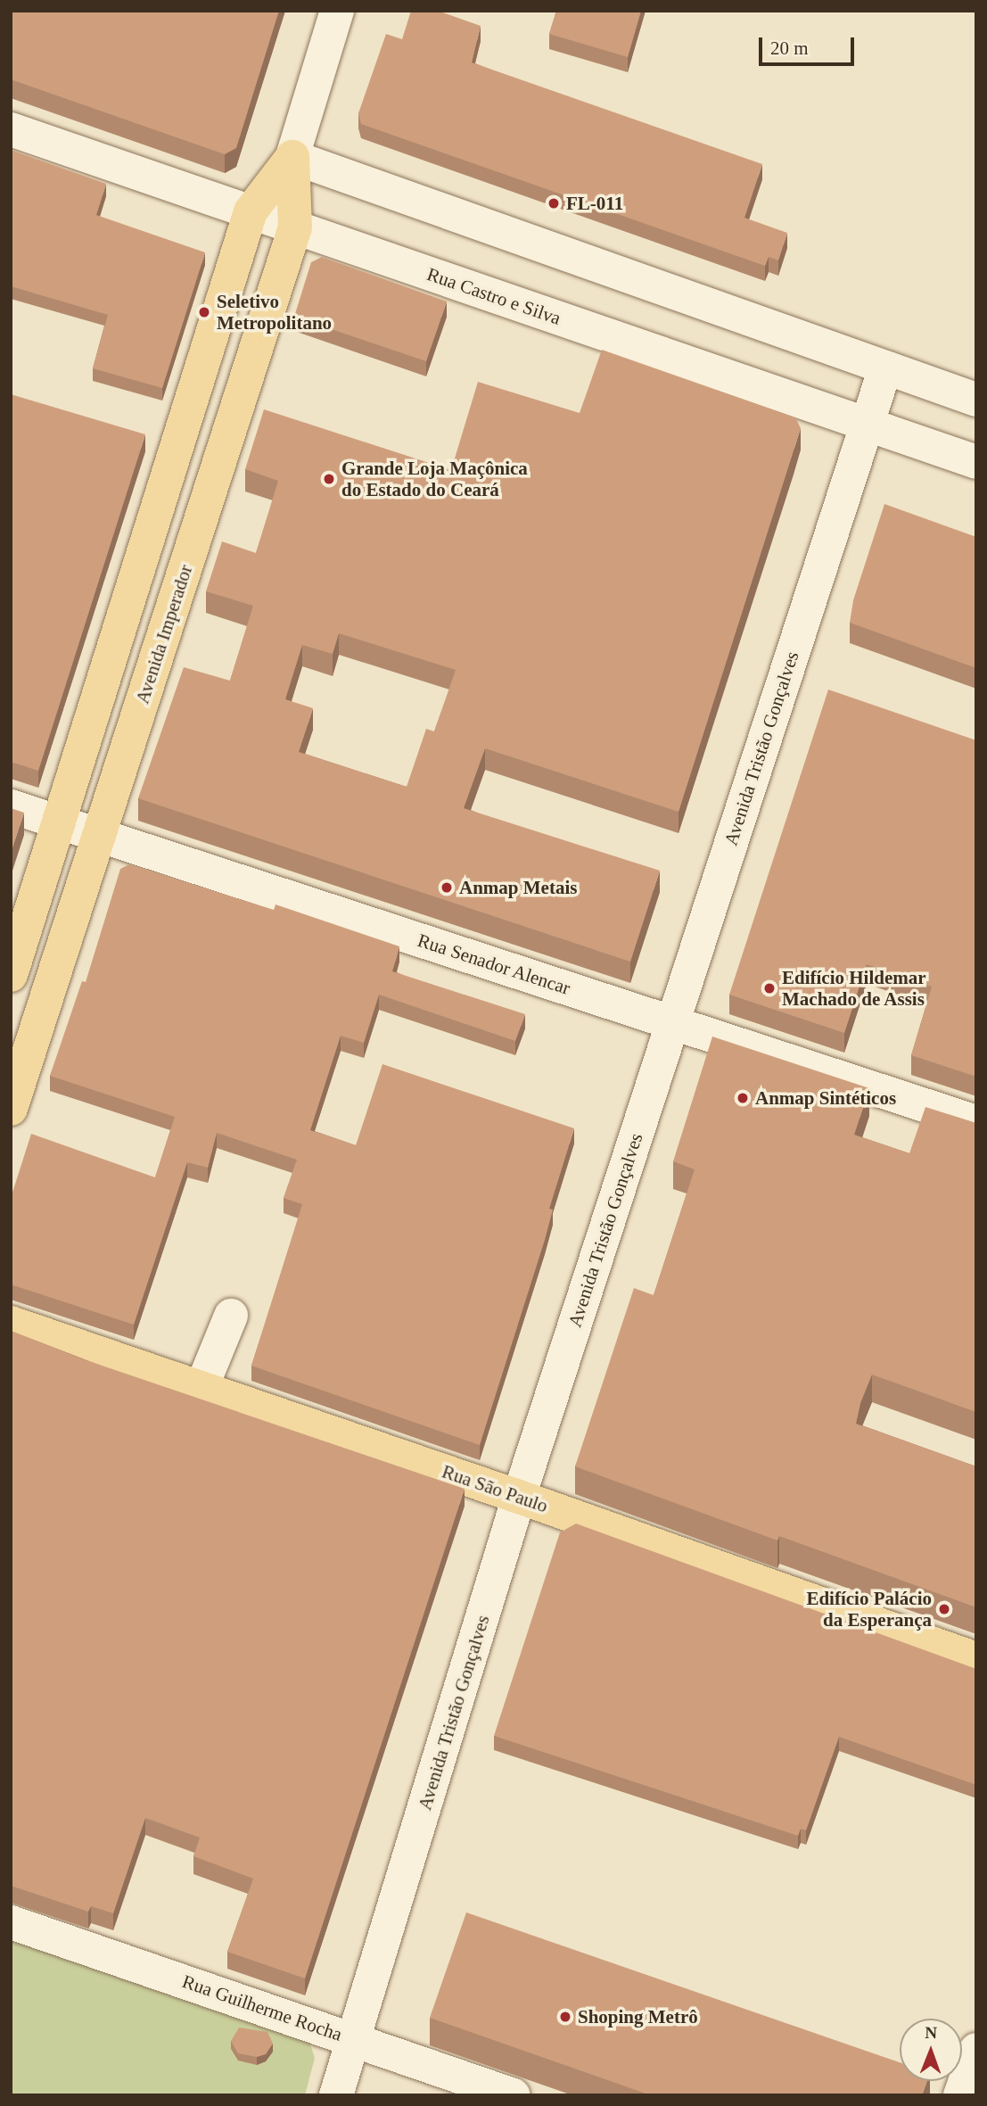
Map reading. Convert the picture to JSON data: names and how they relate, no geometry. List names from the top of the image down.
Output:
{
  "streets": {
    "main road": ["Avenida Imperador", "Rua São Paulo"],
    "street": [
      "Rua Castro e Silva",
      "Avenida Tristão Gonçalves",
      "Rua Senador Alencar",
      "Rua Guilherme Rocha"
    ]
  },
  "crossings": [
    ["Rua Castro e Silva", "Avenida Imperador"],
    ["Rua Castro e Silva", "Avenida Tristão Gonçalves"],
    ["Avenida Imperador", "Rua Senador Alencar"],
    ["Avenida Tristão Gonçalves", "Rua Senador Alencar"],
    ["Avenida Tristão Gonçalves", "Rua São Paulo"],
    ["Avenida Tristão Gonçalves", "Rua Guilherme Rocha"]
  ],
  "places": [
    "FL-011",
    "Seletivo Metropolitano",
    "Grande Loja Maçônica do Estado do Ceará",
    "Anmap Metais",
    "Edifício Hildemar Machado de Assis",
    "Anmap Sintéticos",
    "Edifício Palácio da Esperança",
    "Shoping Metrô"
  ],
  "scale_bar": "20 m",
  "north": "top"
}
